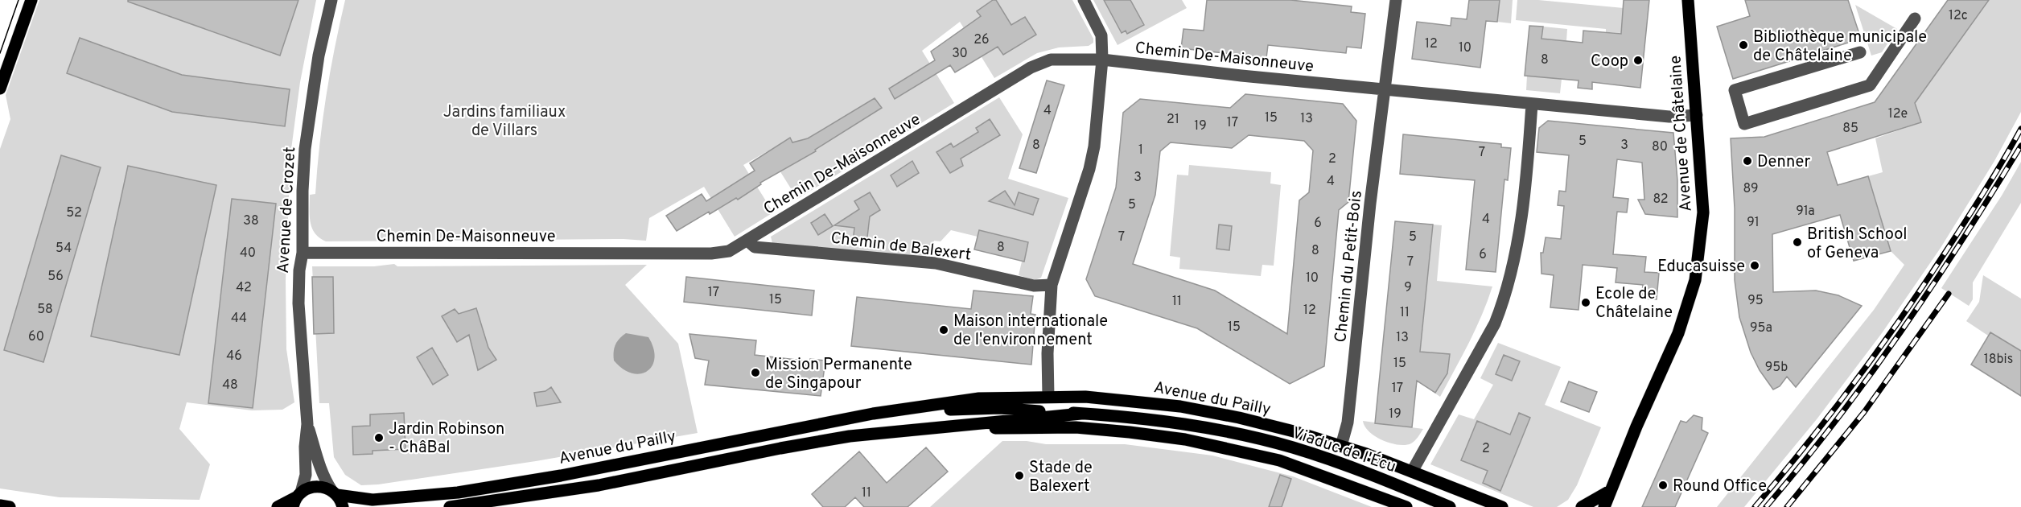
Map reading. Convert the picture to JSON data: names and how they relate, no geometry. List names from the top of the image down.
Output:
{
  "streets": {
    "main road": ["Avenue de Châtelaine", "Avenue du Pailly", "Viaduc de l'Écu"],
    "street": [
      "Chemin De-Maisonneuve",
      "Avenue de Crozet",
      "Chemin de Balexert",
      "Chemin du Petit-Bois"
    ]
  },
  "crossings": [
    ["Chemin De-Maisonneuve", "Avenue de Châtelaine"],
    ["Chemin De-Maisonneuve", "Avenue de Crozet"],
    ["Chemin De-Maisonneuve", "Chemin de Balexert"],
    ["Chemin De-Maisonneuve", "Chemin du Petit-Bois"],
    ["Avenue de Crozet", "Avenue du Pailly"],
    ["Chemin du Petit-Bois", "Avenue du Pailly"],
    ["Avenue du Pailly", "Viaduc de l'Écu"]
  ],
  "parks": ["Jardins familiaux de Villars"],
  "places": [
    "Bibliothèque municipale de Châtelaine",
    "Coop",
    "Denner",
    "British School of Geneva",
    "Educasuisse",
    "Ecole de Châtelaine",
    "Maison internationale de l'environnement",
    "Mission Permanente de Singapour",
    "Jardin Robinson - ChâBal",
    "Stade de Balexert",
    "Round Office"
  ],
  "house_numbers": [
    "12c",
    "26",
    "12",
    "10",
    "30",
    "8",
    "4",
    "12e",
    "15",
    "13",
    "21",
    "17",
    "19",
    "85",
    "5",
    "8",
    "3",
    "80",
    "1",
    "7",
    "2",
    "3",
    "4",
    "89",
    "82",
    "5",
    "91a",
    "52",
    "4",
    "38",
    "91",
    "6",
    "7",
    "5",
    "8",
    "54",
    "8",
    "40",
    "6",
    "7",
    "56",
    "10",
    "42",
    "9",
    "17",
    "15",
    "95",
    "11",
    "58",
    "12",
    "11",
    "44",
    "15",
    "95a",
    "60",
    "13",
    "46",
    "18bis",
    "15",
    "95b",
    "48",
    "17",
    "19",
    "2",
    "11"
  ]
}
